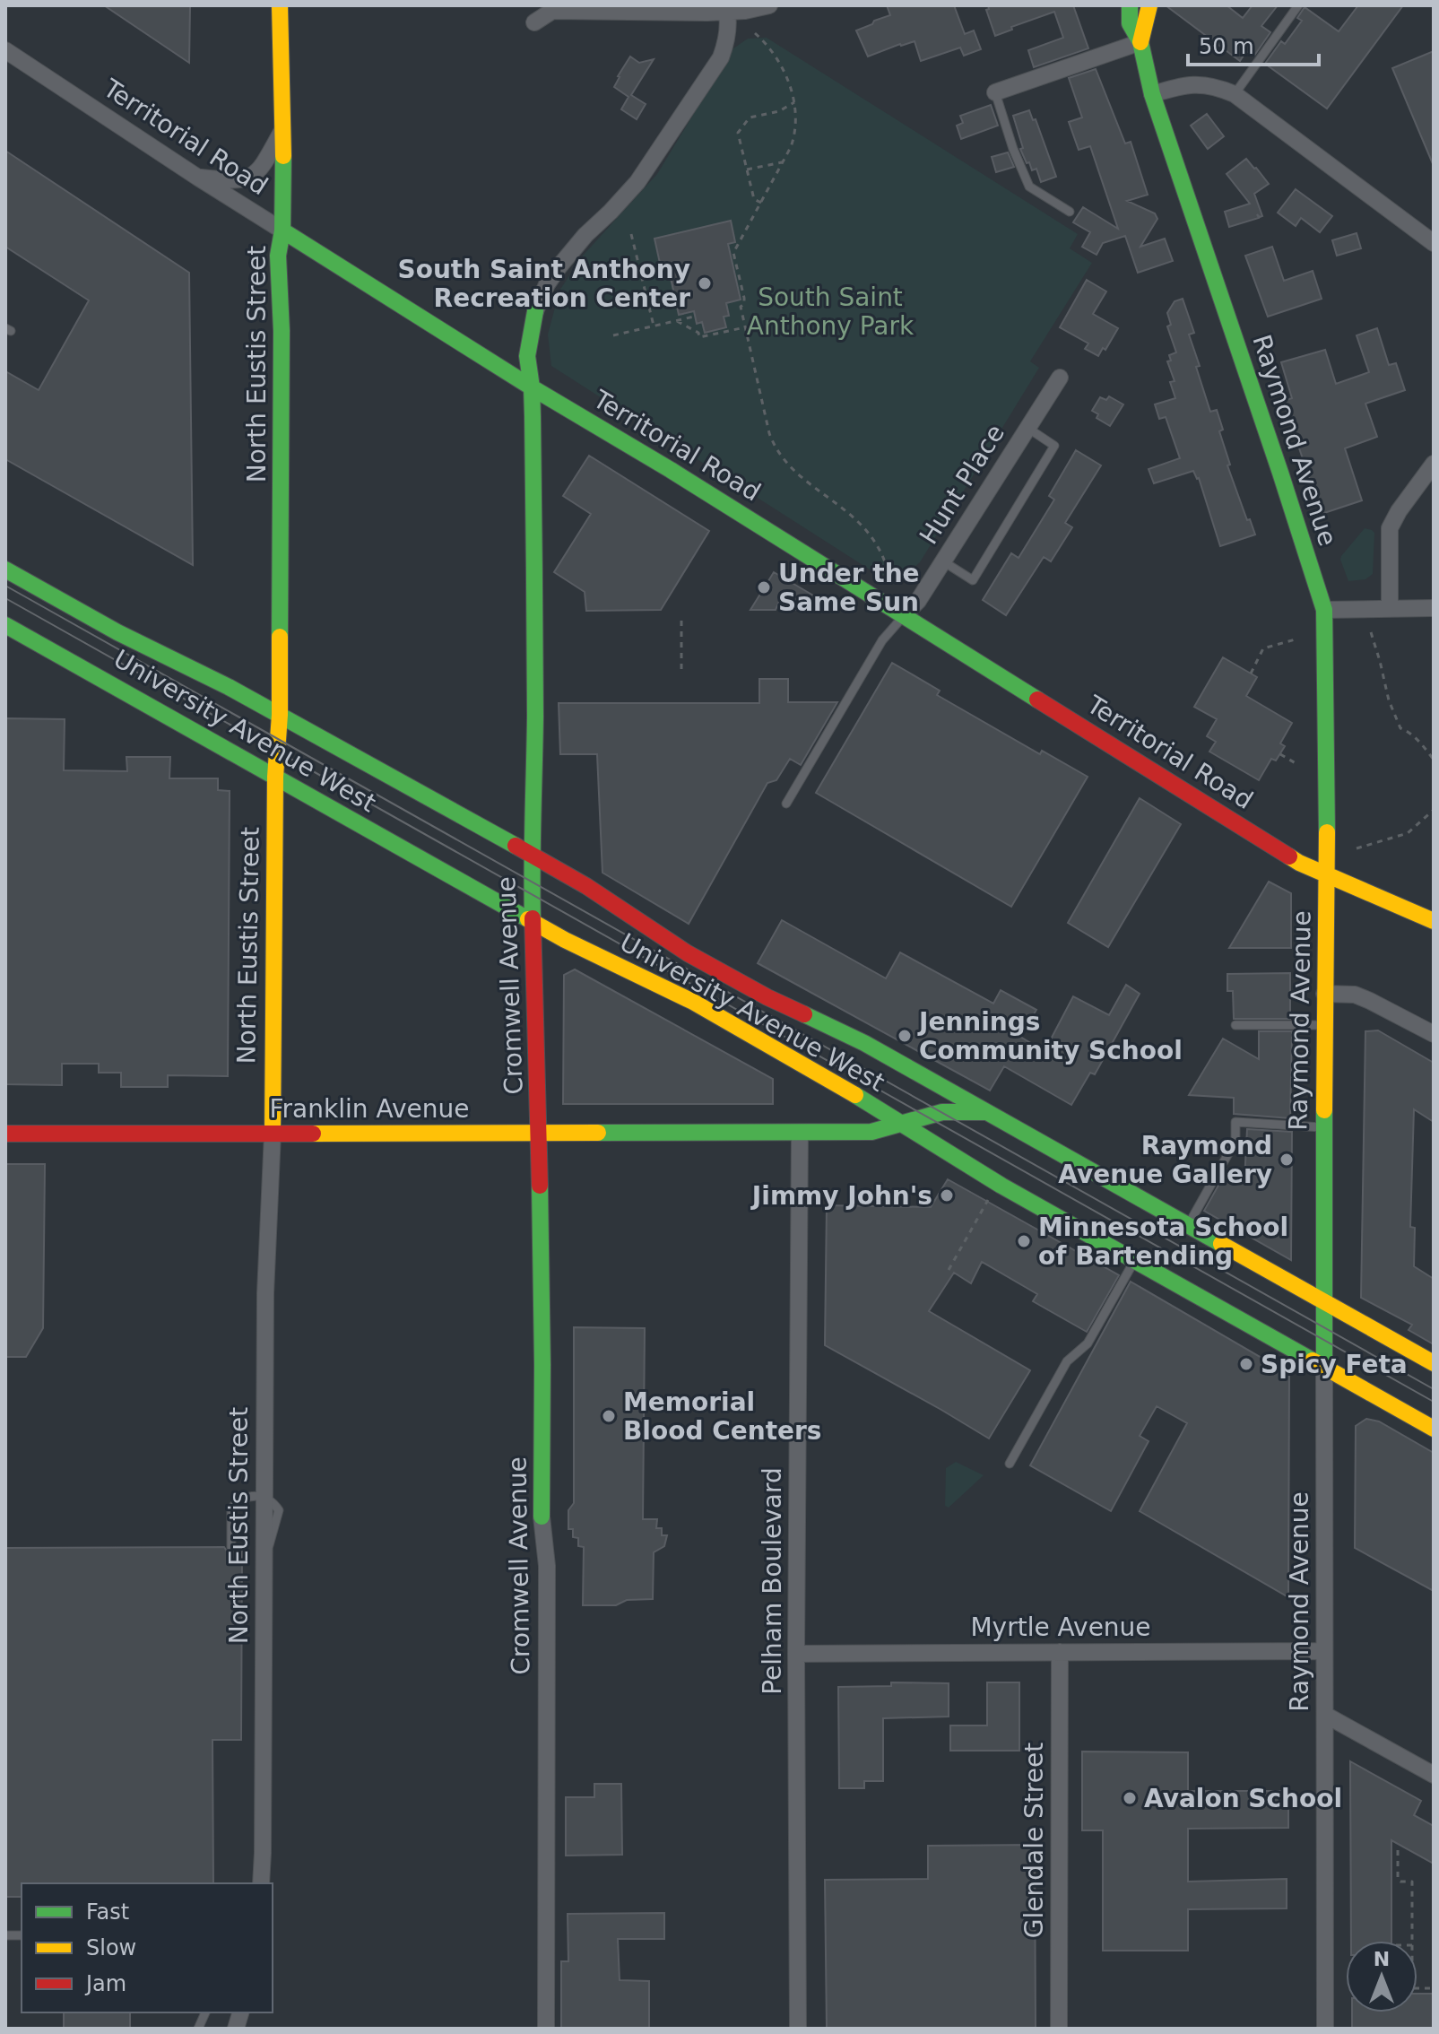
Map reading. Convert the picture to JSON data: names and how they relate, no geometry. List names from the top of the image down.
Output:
{
  "streets": {
    "main road": [
      "Territorial Road",
      "North Eustis Street",
      "Raymond Avenue",
      "University Avenue West",
      "Cromwell Avenue",
      "Franklin Avenue"
    ],
    "street": [
      "Hunt Place",
      "Pelham Boulevard",
      "Myrtle Avenue",
      "Glendale Street"
    ]
  },
  "crossings": [
    ["Territorial Road", "North Eustis Street"],
    ["Territorial Road", "Raymond Avenue"],
    ["Territorial Road", "Hunt Place"],
    ["Territorial Road", "Cromwell Avenue"],
    ["North Eustis Street", "University Avenue West"],
    ["North Eustis Street", "Franklin Avenue"],
    ["Raymond Avenue", "University Avenue West"],
    ["Raymond Avenue", "Myrtle Avenue"],
    ["University Avenue West", "Cromwell Avenue"],
    ["University Avenue West", "Franklin Avenue"],
    ["Cromwell Avenue", "Franklin Avenue"],
    ["Franklin Avenue", "Pelham Boulevard"],
    ["Pelham Boulevard", "Myrtle Avenue"],
    ["Myrtle Avenue", "Glendale Street"]
  ],
  "parks": ["South Saint Anthony Park"],
  "places": [
    "South Saint Anthony Recreation Center",
    "Under the Same Sun",
    "Jennings Community School",
    "Raymond Avenue Gallery",
    "Jimmy John's",
    "Minnesota School of Bartending",
    "Spicy Feta",
    "Memorial Blood Centers",
    "Avalon School"
  ],
  "legend": ["Fast", "Slow", "Jam"],
  "scale_bar": "50 m",
  "north": "top"
}
